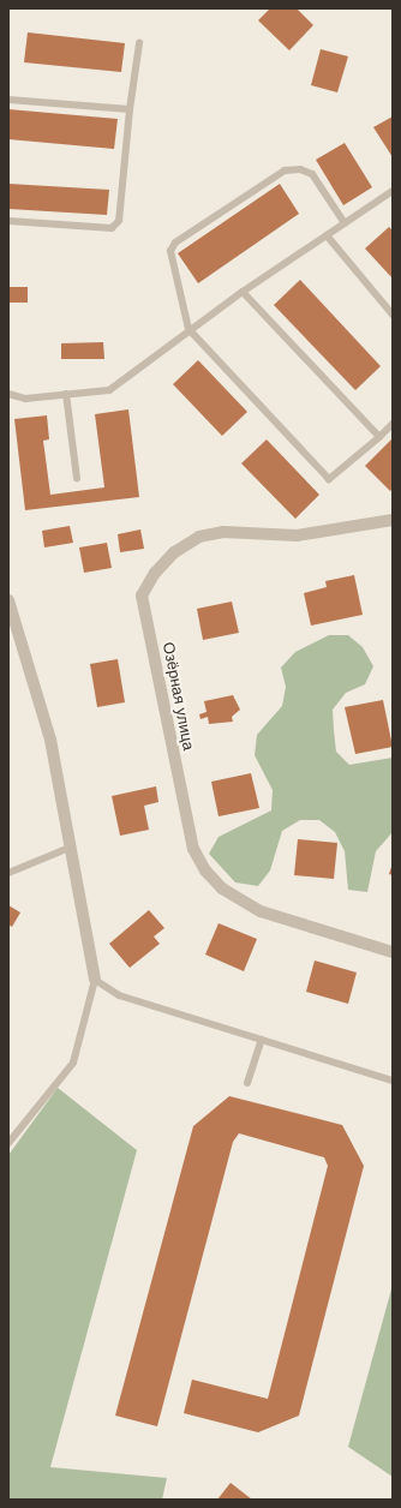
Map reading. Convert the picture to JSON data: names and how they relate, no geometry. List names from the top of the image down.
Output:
{
  "streets": {
    "street": ["Озёрная улица"]
  }
}
